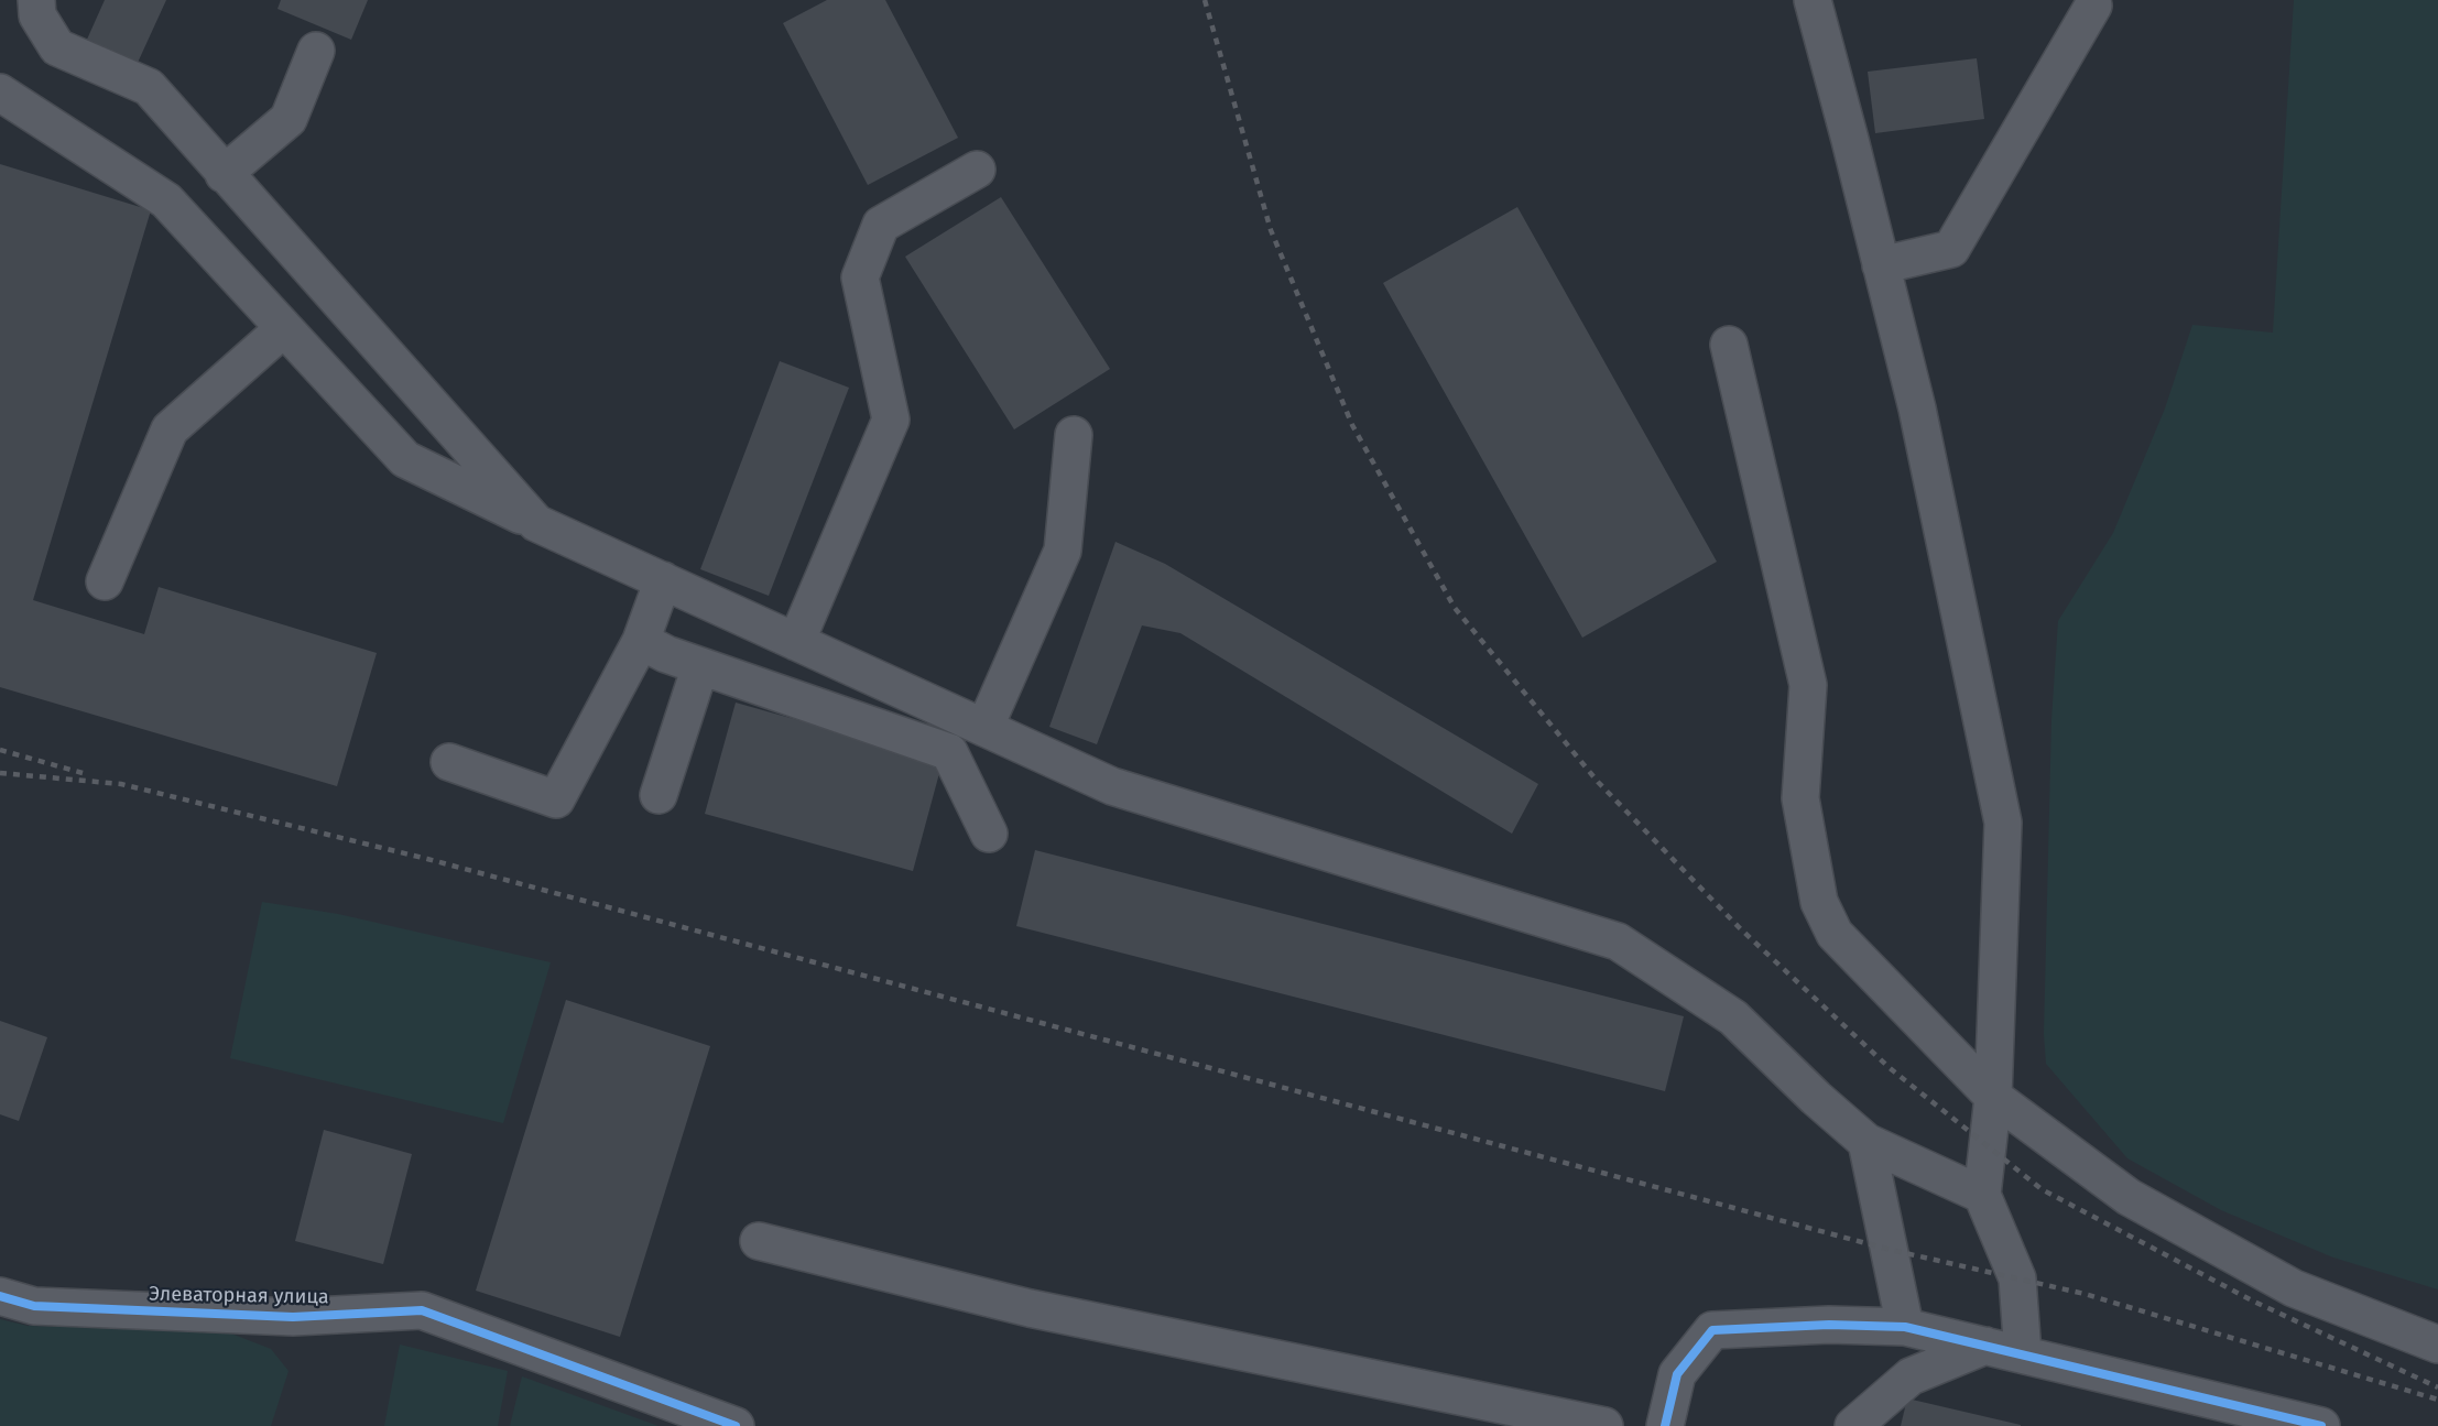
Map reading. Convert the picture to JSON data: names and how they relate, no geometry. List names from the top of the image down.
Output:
{
  "streets": {
    "street": ["Элеваторная улица"]
  }
}
